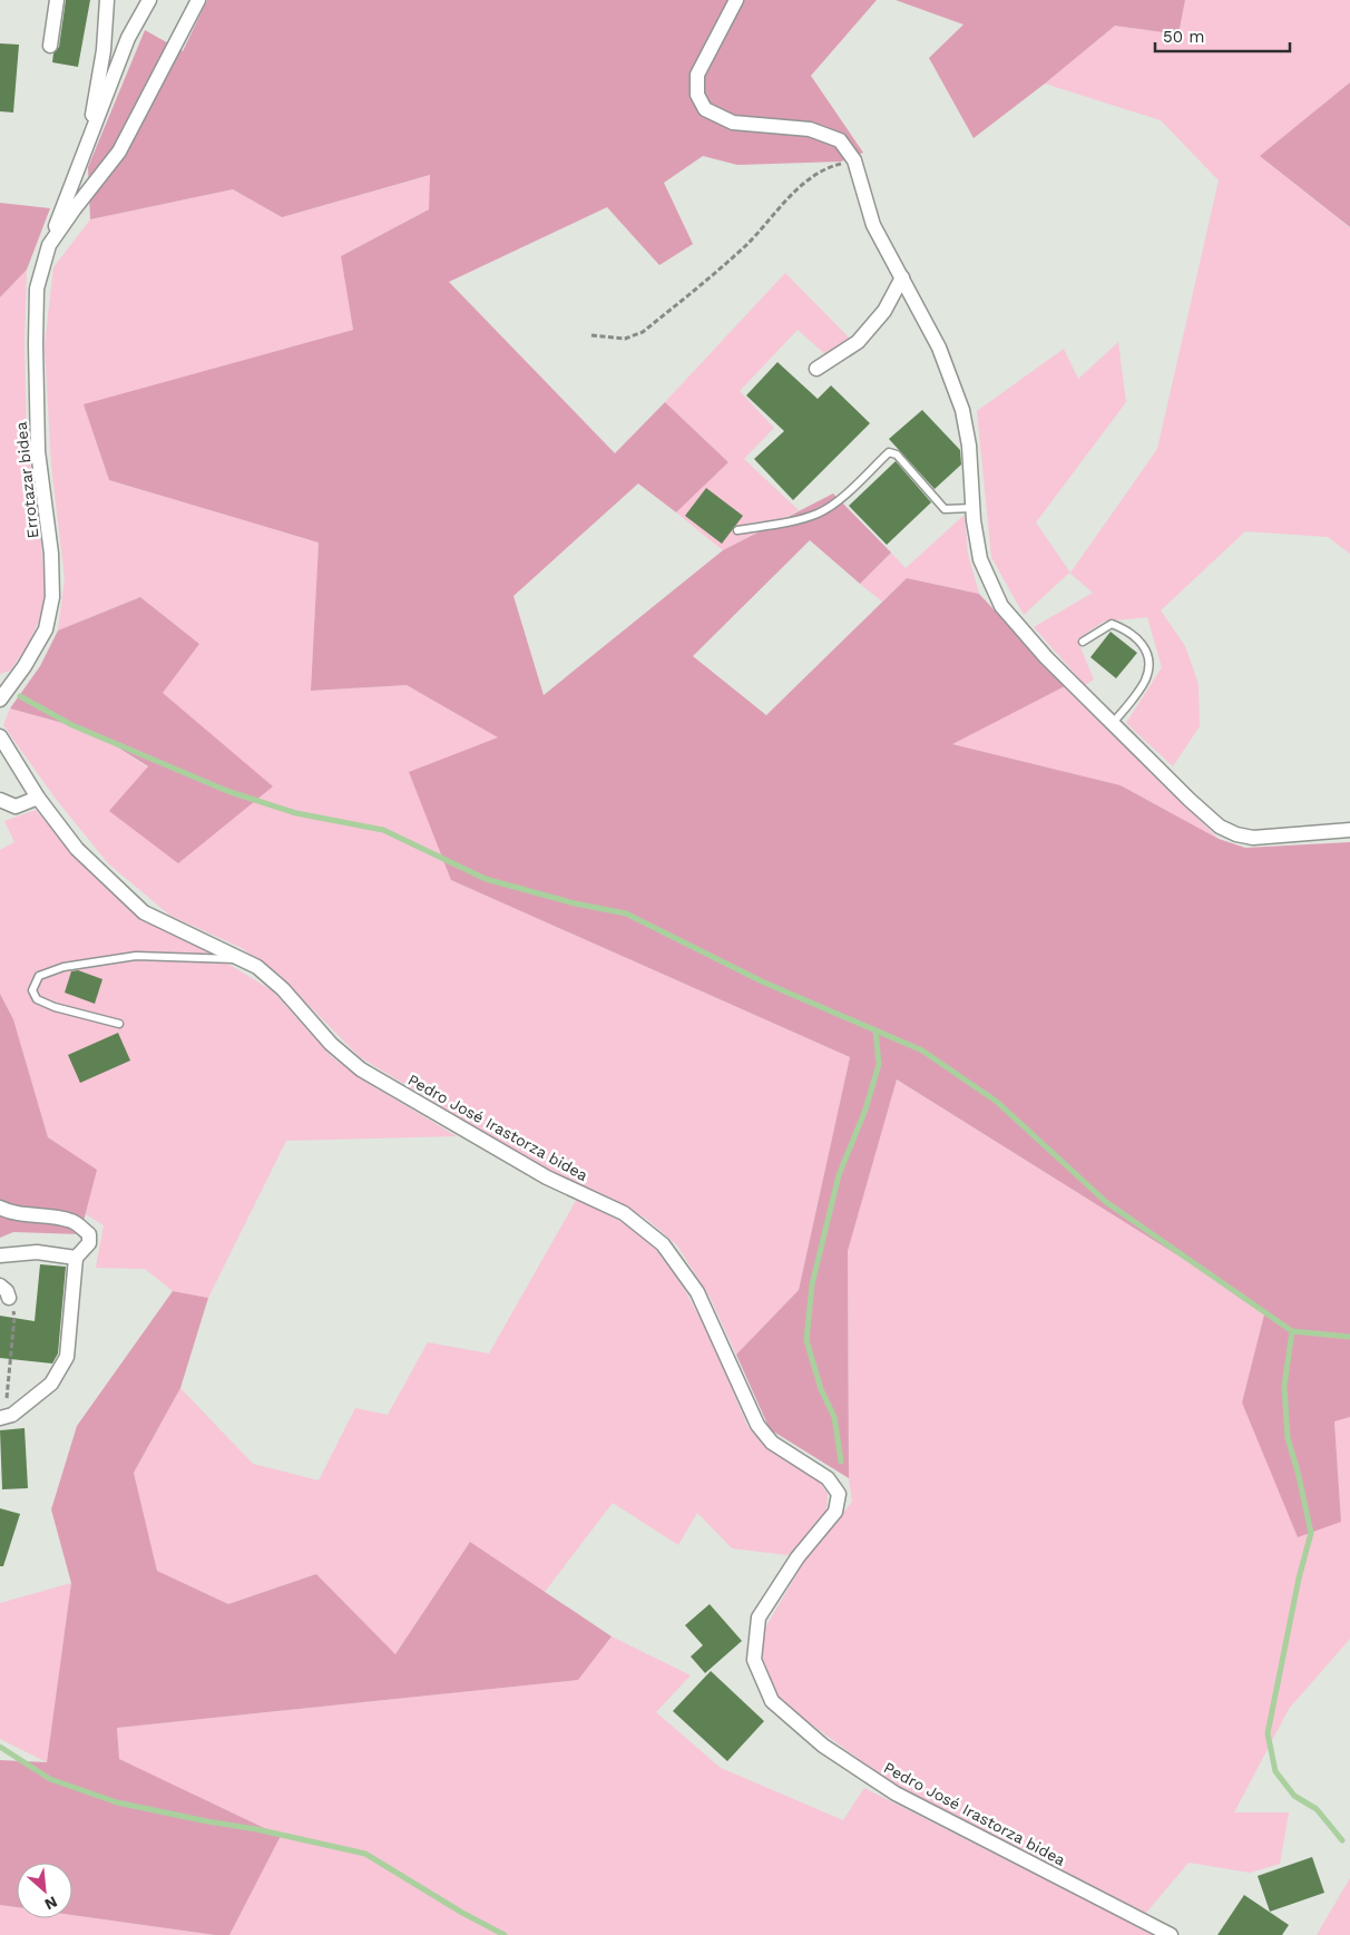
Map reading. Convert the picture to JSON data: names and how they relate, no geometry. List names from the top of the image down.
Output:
{
  "streets": {
    "street": ["Errotazar bidea", "Pedro José Irastorza bidea"]
  },
  "scale_bar": "50 m",
  "north": "bottom right"
}
